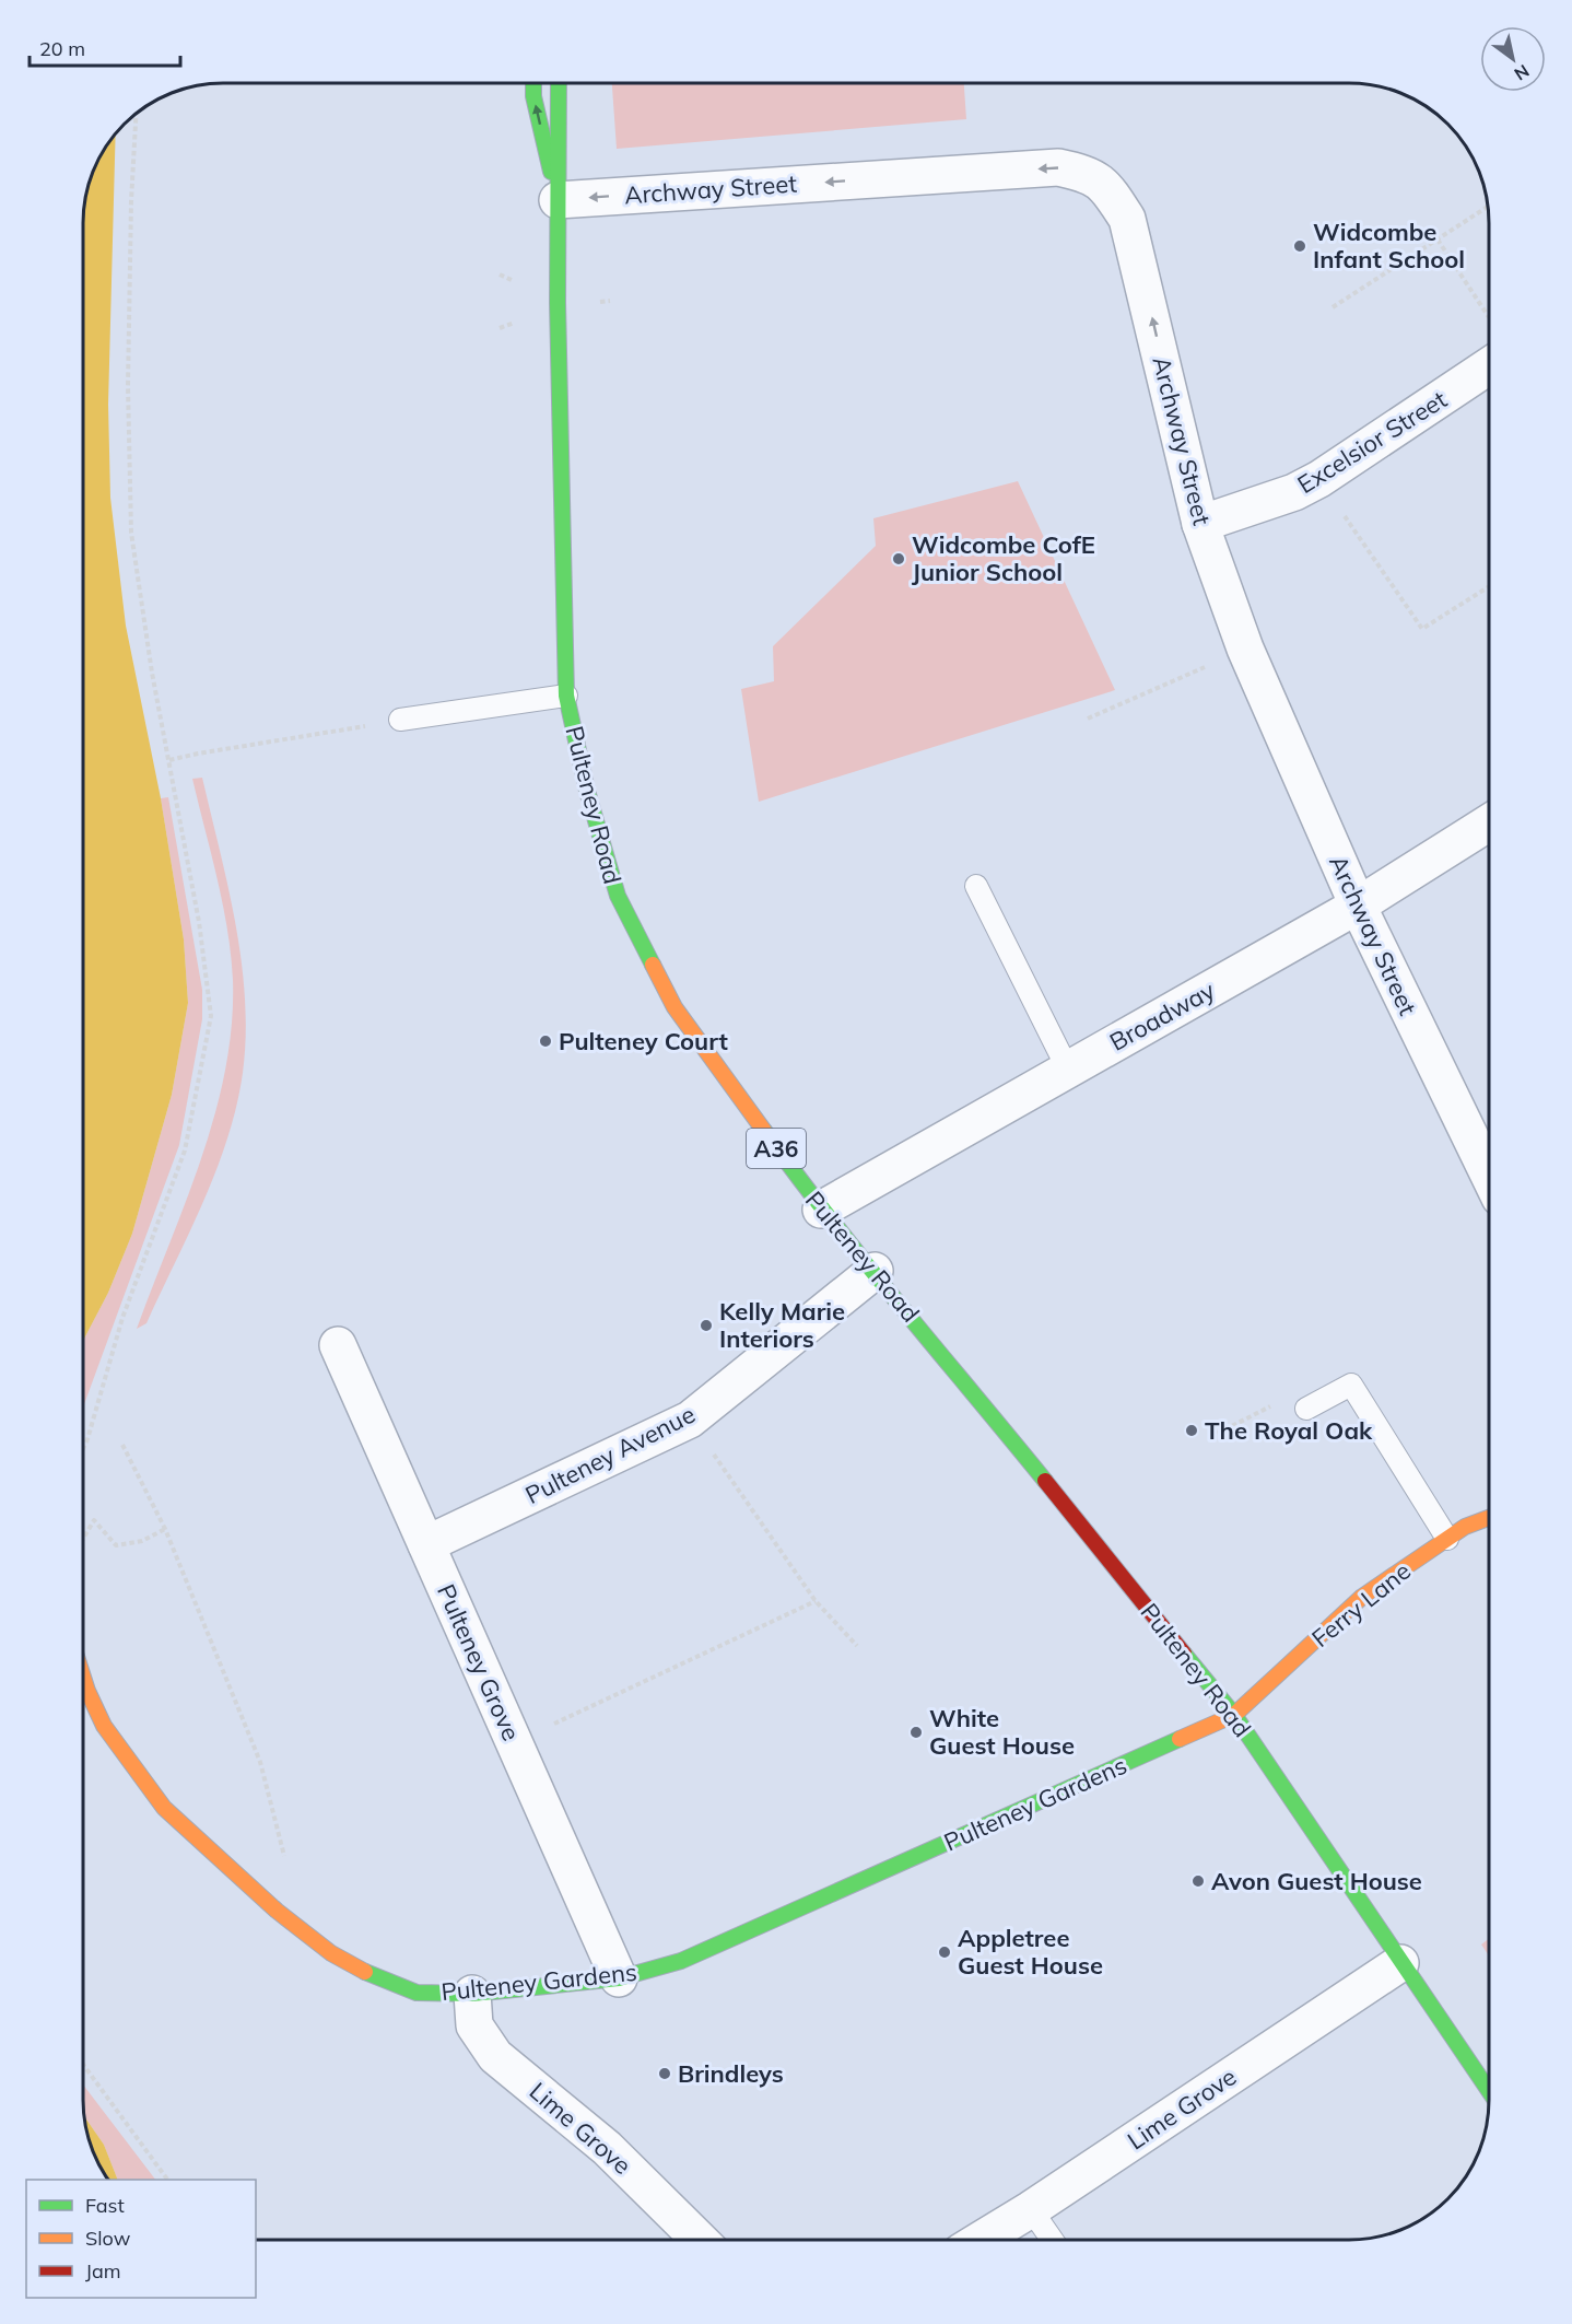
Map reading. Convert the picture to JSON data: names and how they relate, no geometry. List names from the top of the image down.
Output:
{
  "streets": {
    "main road": [
      "Pulteney Road",
      "A36",
      "Ferry Lane",
      "Pulteney Gardens"
    ],
    "street": [
      "Archway Street",
      "Excelsior Street",
      "Broadway",
      "Pulteney Avenue",
      "Pulteney Grove",
      "Lime Grove"
    ]
  },
  "crossings": [
    ["Archway Street", "Excelsior Street"],
    ["Archway Street", "Pulteney Road"],
    ["Archway Street", "Broadway"],
    ["Pulteney Road", "Broadway"],
    ["Pulteney Road", "Pulteney Avenue"],
    ["Pulteney Road", "Ferry Lane"],
    ["Pulteney Road", "Pulteney Gardens"],
    ["Pulteney Road", "Lime Grove"],
    ["Pulteney Avenue", "Pulteney Grove"],
    ["Ferry Lane", "Pulteney Gardens"],
    ["Pulteney Grove", "Pulteney Gardens"],
    ["Pulteney Gardens", "Lime Grove"]
  ],
  "places": [
    "Widcombe Infant School",
    "Widcombe CofE Junior School",
    "Pulteney Court",
    "Kelly Marie Interiors",
    "The Royal Oak",
    "White Guest House",
    "Avon Guest House",
    "Appletree Guest House",
    "Brindleys"
  ],
  "legend": ["Fast", "Slow", "Jam"],
  "scale_bar": "20 m",
  "north": "bottom right"
}
